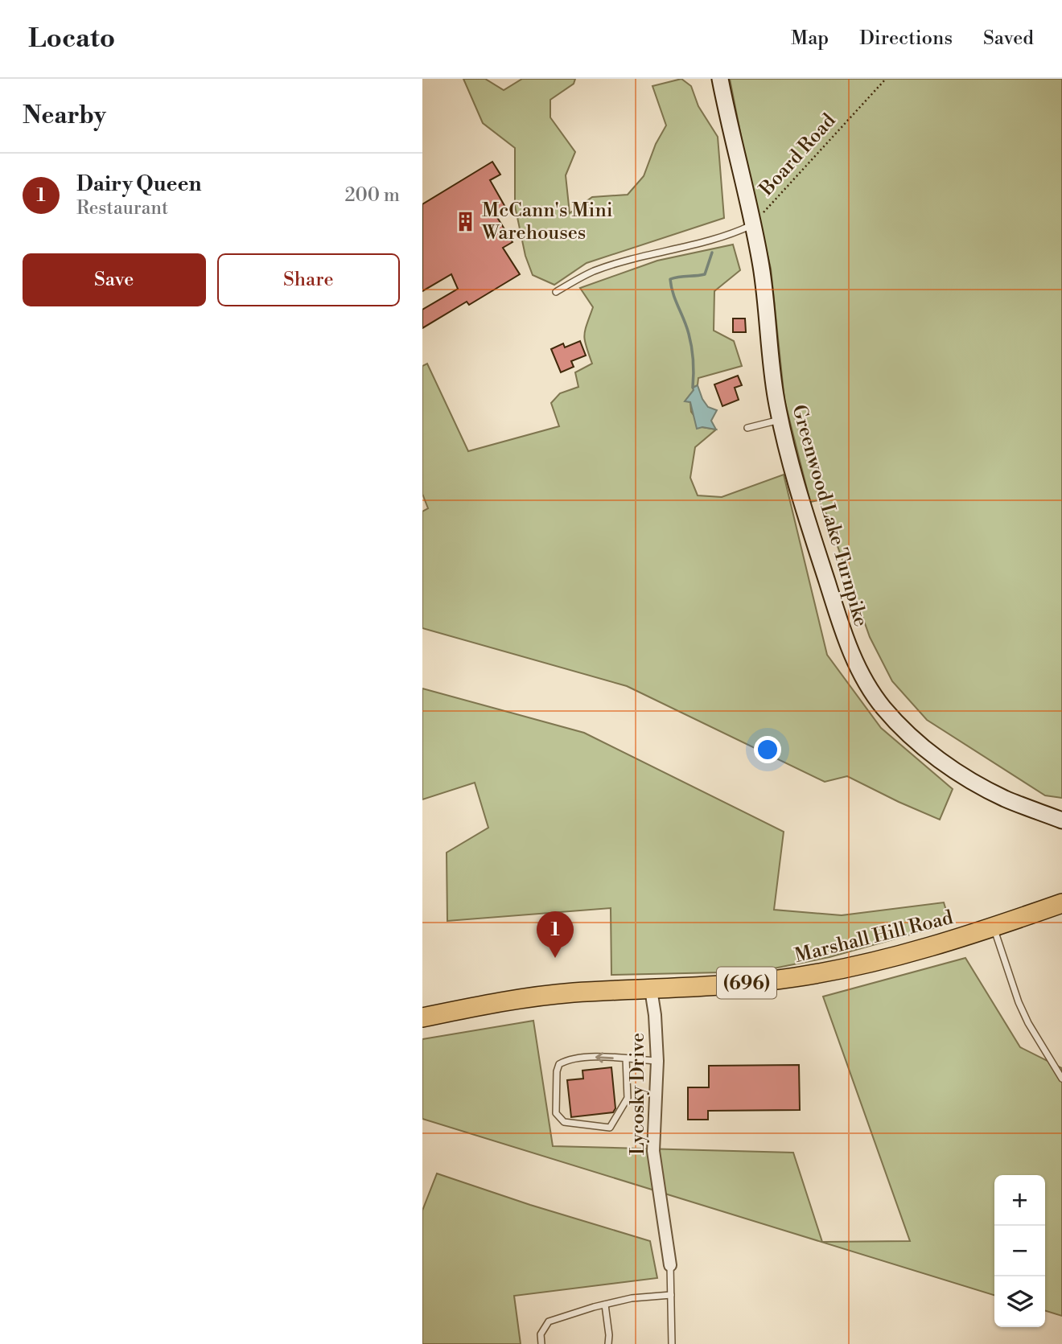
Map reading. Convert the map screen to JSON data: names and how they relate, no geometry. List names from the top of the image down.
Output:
{
  "streets": {
    "main road": ["Greenwood Lake Turnpike", "Marshall Hill Road", "(696)"],
    "street": ["Lycosky Drive"],
    "path": ["Board Road"]
  },
  "crossings": [
    ["Board Road", "Greenwood Lake Turnpike"],
    ["Marshall Hill Road", "Lycosky Drive"]
  ],
  "places": {
    "building": ["McCann's Mini Warehouses"]
  },
  "page": {
    "header": "Locato",
    "nav": ["Map", "Directions", "Saved"],
    "heading": "Nearby",
    "list": [
      {
        "mark": "1",
        "name": "Dairy Queen",
        "note": "Restaurant",
        "value": "200 m"
      }
    ],
    "buttons": ["Save", "Share"],
    "pins": "1",
    "map_buttons": ["+", "−"]
  }
}
